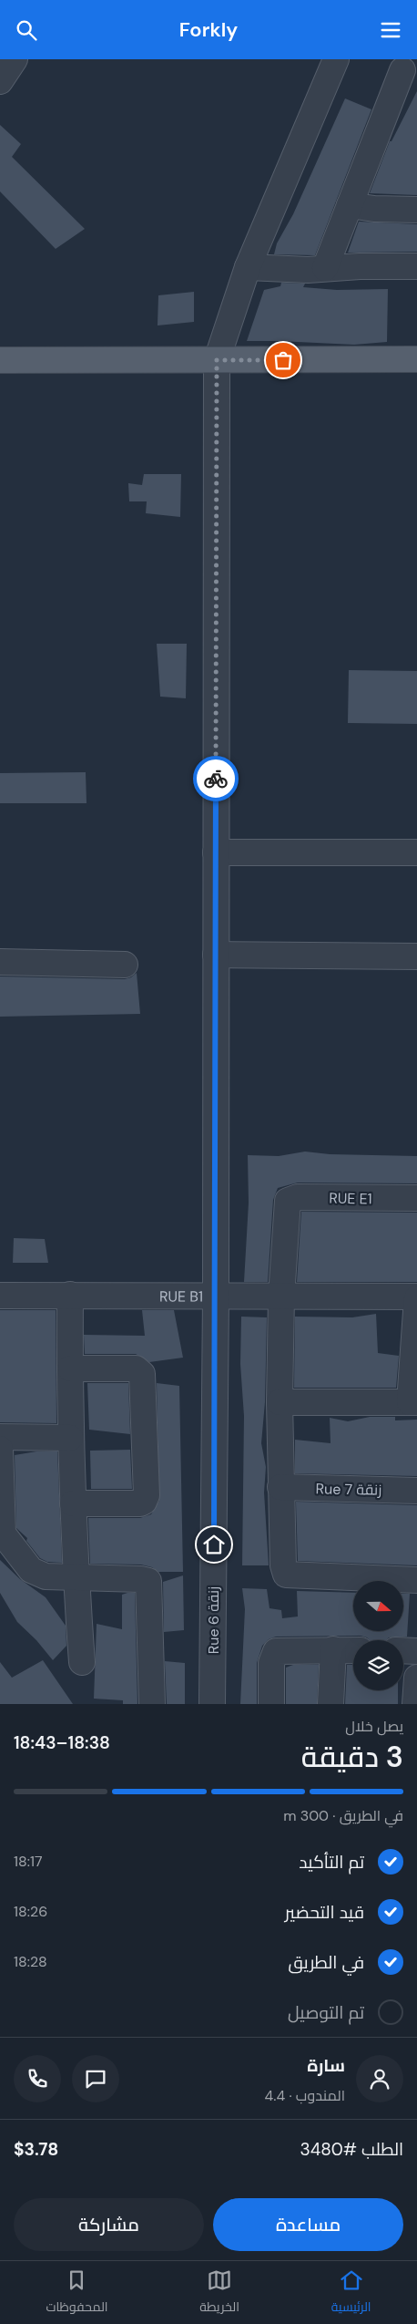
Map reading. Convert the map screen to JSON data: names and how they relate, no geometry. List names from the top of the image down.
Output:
{
  "streets": {
    "street": [
      "RUE E1",
      "RUE B1",
      "Rue 7 زنقة",
      "Rue 6 زنقة"
    ]
  },
  "crossings": [
    ["RUE E1", "RUE B1"],
    ["RUE B1", "Rue 6 زنقة"]
  ],
  "north": "right",
  "page": {
    "header": "Forkly",
    "heading": ["3 دقيقة", "يصل خلال", "18:38–18:43"],
    "panel": [
      "سارة",
      "المندوب · 4.4",
      "الطلب #3480",
      "$3.78"
    ],
    "bar": "في الطريق · 300 m",
    "list": [
      ["تم التأكيد", "18:17"],
      ["قيد التحضير", "18:26"],
      ["في الطريق", "18:28"],
      "تم التوصيل"
    ],
    "buttons": ["مساعدة", "مشاركة"],
    "tabs": ["الرئيسية", "الخريطة", "المحفوظات"]
  }
}
